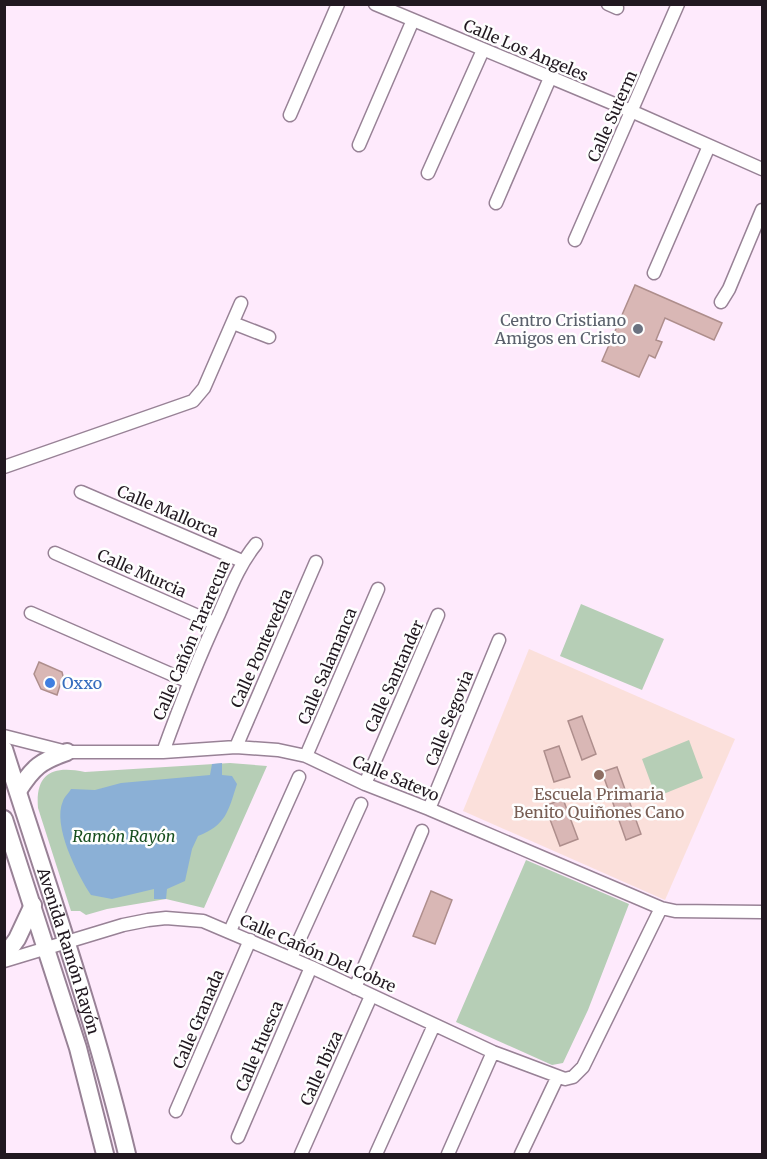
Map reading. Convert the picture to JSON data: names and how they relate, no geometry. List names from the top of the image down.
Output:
{
  "streets": {
    "main road": ["Avenida Ramón Rayón"],
    "street": [
      "Calle Los Angeles",
      "Calle Suterm",
      "Calle Mallorca",
      "Calle Murcia",
      "Calle Cañón Tararecua",
      "Calle Pontevedra",
      "Calle Salamanca",
      "Calle Santander",
      "Calle Segovia",
      "Calle Satevo",
      "Calle Cañón Del Cobre",
      "Calle Granada",
      "Calle Huesca",
      "Calle Ibiza"
    ]
  },
  "crossings": [
    ["Calle Los Angeles", "Calle Suterm"],
    ["Calle Mallorca", "Calle Cañón Tararecua"],
    ["Calle Murcia", "Calle Cañón Tararecua"],
    ["Calle Cañón Tararecua", "Calle Satevo"],
    ["Calle Pontevedra", "Calle Satevo"],
    ["Calle Salamanca", "Calle Satevo"],
    ["Calle Santander", "Calle Satevo"],
    ["Calle Segovia", "Calle Satevo"],
    ["Avenida Ramón Rayón", "Calle Cañón Del Cobre"],
    ["Calle Cañón Del Cobre", "Calle Granada"],
    ["Calle Cañón Del Cobre", "Calle Huesca"],
    ["Calle Cañón Del Cobre", "Calle Ibiza"]
  ],
  "parks": ["Ramón Rayón"],
  "places": ["Centro Cristiano Amigos en Cristo", "Oxxo", "Escuela Primaria Benito Quiñones Cano"]
}
